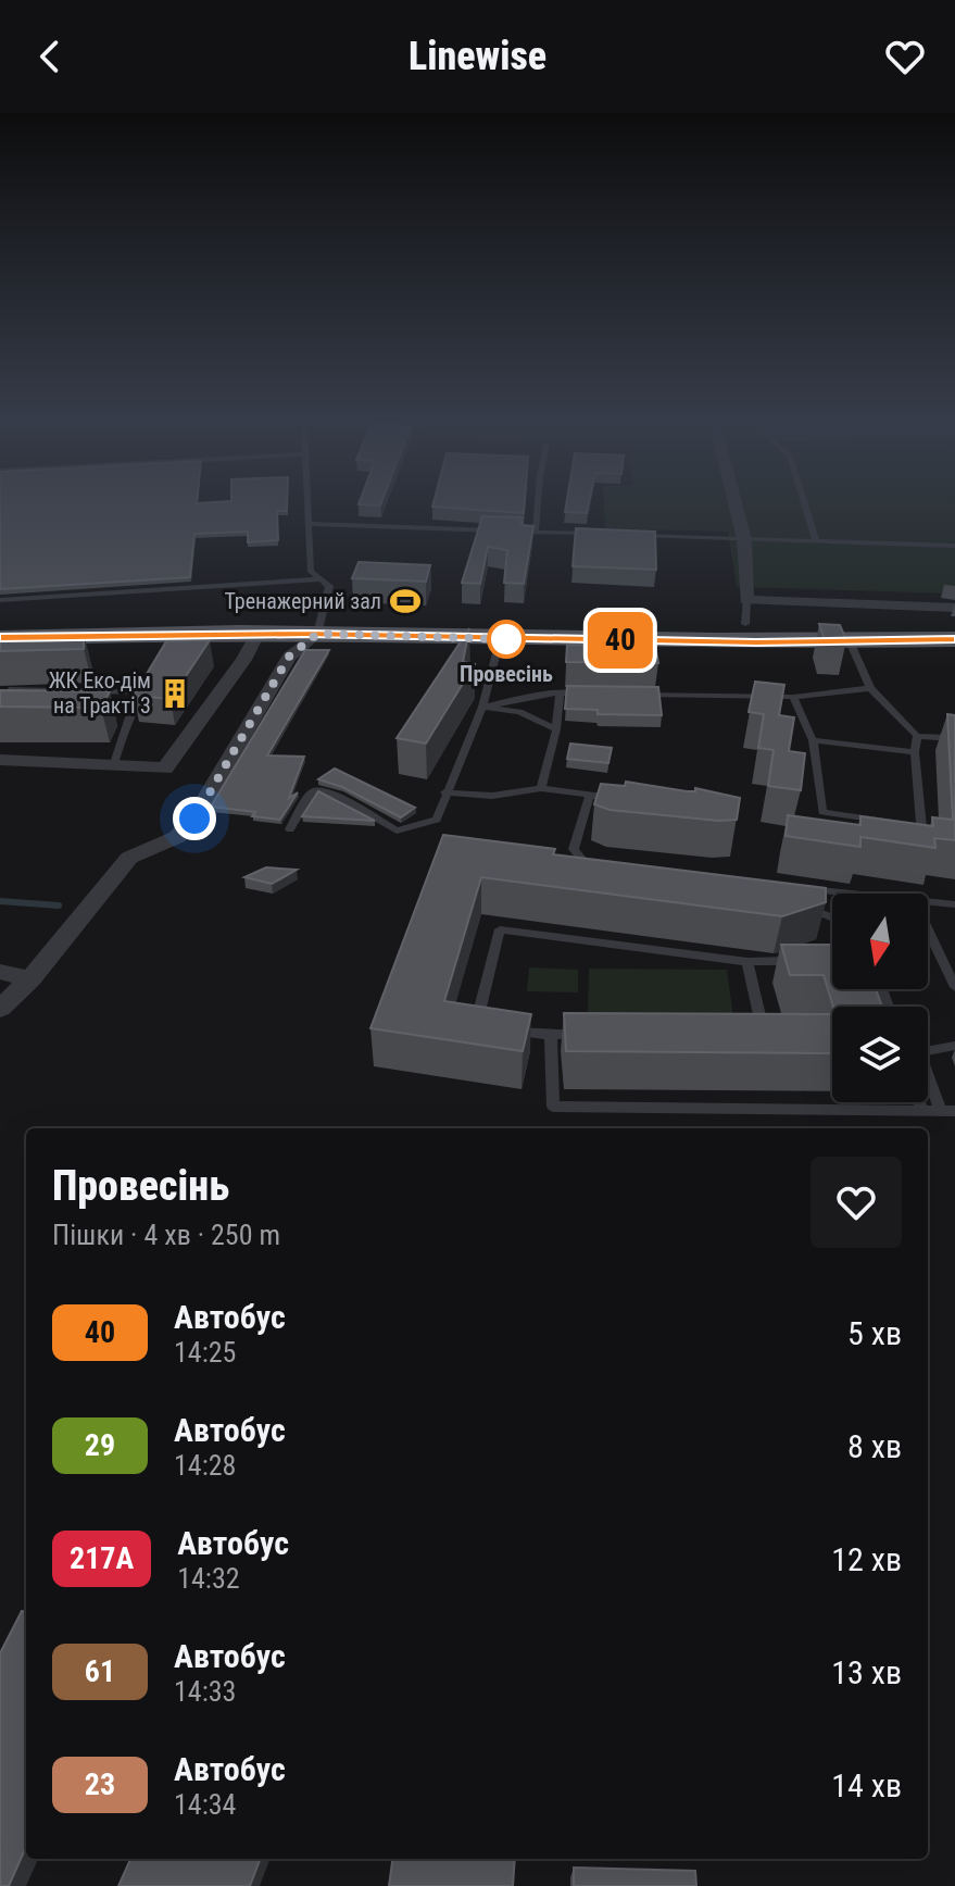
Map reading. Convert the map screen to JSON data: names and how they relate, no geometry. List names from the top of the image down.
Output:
{
  "places": {
    "sports": ["Тренажерний зал"],
    "other": ["Провесінь"],
    "building": ["ЖК Еко-дім на Тракті 3"]
  },
  "lines": ["bus line 40"],
  "north": "bottom",
  "page": {
    "header": "Linewise",
    "on_map": "40",
    "heading": ["Провесінь", "Пішки · 4 хв · 250 m"],
    "list": [
      {
        "mark": "40",
        "name": "Автобус",
        "note": "14:25",
        "value": "5 хв"
      },
      {
        "mark": "29",
        "name": "Автобус",
        "note": "14:28",
        "value": "8 хв"
      },
      {
        "mark": "217A",
        "name": "Автобус",
        "note": "14:32",
        "value": "12 хв"
      },
      {
        "mark": "61",
        "name": "Автобус",
        "note": "14:33",
        "value": "13 хв"
      },
      {
        "mark": "23",
        "name": "Автобус",
        "note": "14:34",
        "value": "14 хв"
      }
    ]
  }
}
